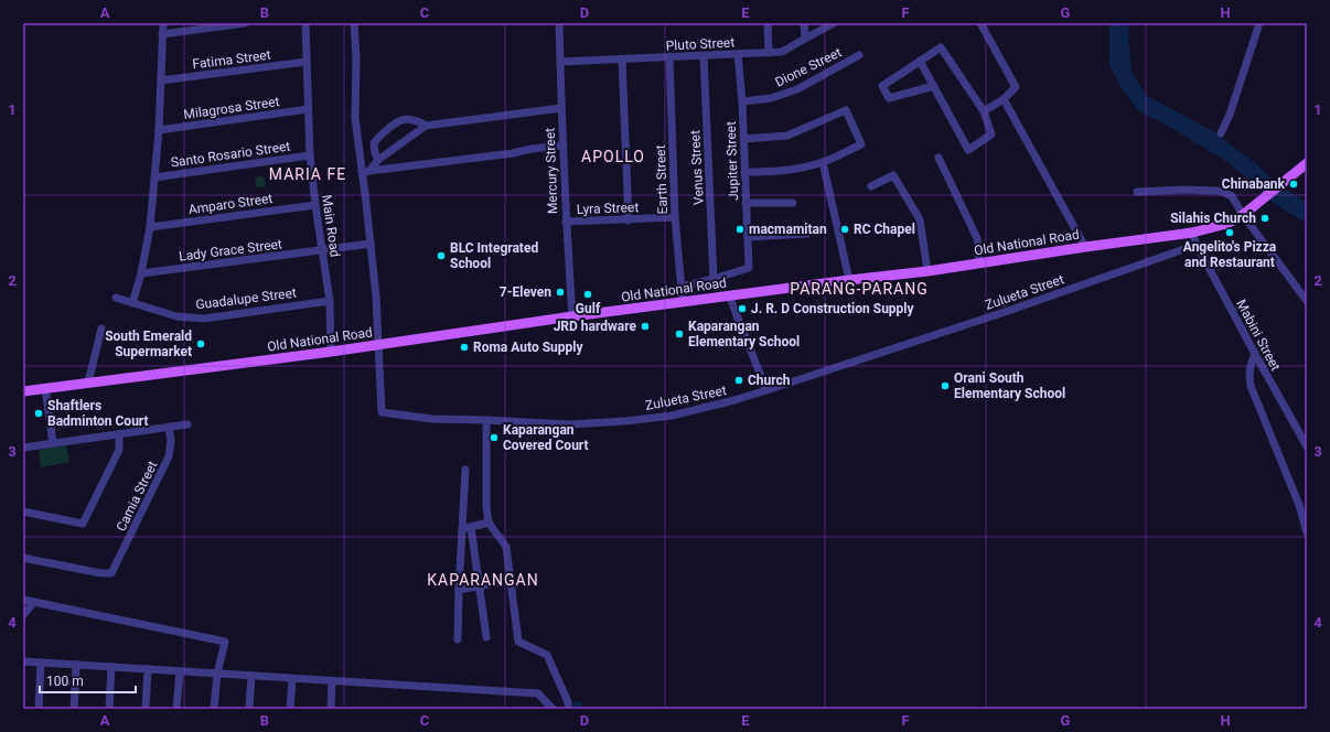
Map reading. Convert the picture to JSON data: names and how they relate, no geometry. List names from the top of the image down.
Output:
{
  "streets": {
    "main road": ["Old National Road"],
    "street": [
      "Pluto Street",
      "Fatima Street",
      "Dione Street",
      "Milagrosa Street",
      "Santo Rosario Street",
      "Jupiter Street",
      "Venus Street",
      "Mercury Street",
      "Earth Street",
      "Amparo Street",
      "Lyra Street",
      "Main Road",
      "Lady Grace Street",
      "Zulueta Street",
      "Guadalupe Street",
      "Mabini Street",
      "Camia Street"
    ]
  },
  "crossings": [
    ["Pluto Street", "Jupiter Street"],
    ["Pluto Street", "Venus Street"],
    ["Pluto Street", "Mercury Street"],
    ["Pluto Street", "Earth Street"],
    ["Fatima Street", "Main Road"],
    ["Dione Street", "Jupiter Street"],
    ["Milagrosa Street", "Main Road"],
    ["Santo Rosario Street", "Main Road"],
    ["Jupiter Street", "Venus Street"],
    ["Mercury Street", "Lyra Street"],
    ["Mercury Street", "Old National Road"],
    ["Earth Street", "Lyra Street"],
    ["Earth Street", "Old National Road"],
    ["Amparo Street", "Main Road"],
    ["Main Road", "Old National Road"],
    ["Main Road", "Lady Grace Street"],
    ["Main Road", "Guadalupe Street"],
    ["Old National Road", "Zulueta Street"],
    ["Old National Road", "Mabini Street"],
    ["Zulueta Street", "Mabini Street"]
  ],
  "districts": [
    "APOLLO",
    "MARIA FE",
    "PARANG-PARANG",
    "KAPARANGAN"
  ],
  "places": [
    "Chinabank",
    "Silahis Church",
    "macmamitan",
    "RC Chapel",
    "Angelito's Pizza and Restaurant",
    "BLC Integrated School",
    "7-Eleven",
    "Gulf",
    "J. R. D Construction Supply",
    "JRD hardware",
    "Kaparangan Elementary School",
    "South Emerald Supermarket",
    "Roma Auto Supply",
    "Church",
    "Orani South Elementary School",
    "Shaftlers Badminton Court",
    "Kaparangan Covered Court"
  ],
  "scale_bar": "100 m",
  "grid": {
    "columns": [
      "A",
      "B",
      "C",
      "D",
      "E",
      "F",
      "G",
      "H"
    ],
    "rows": [
      "1",
      "2",
      "3",
      "4"
    ]
  }
}
